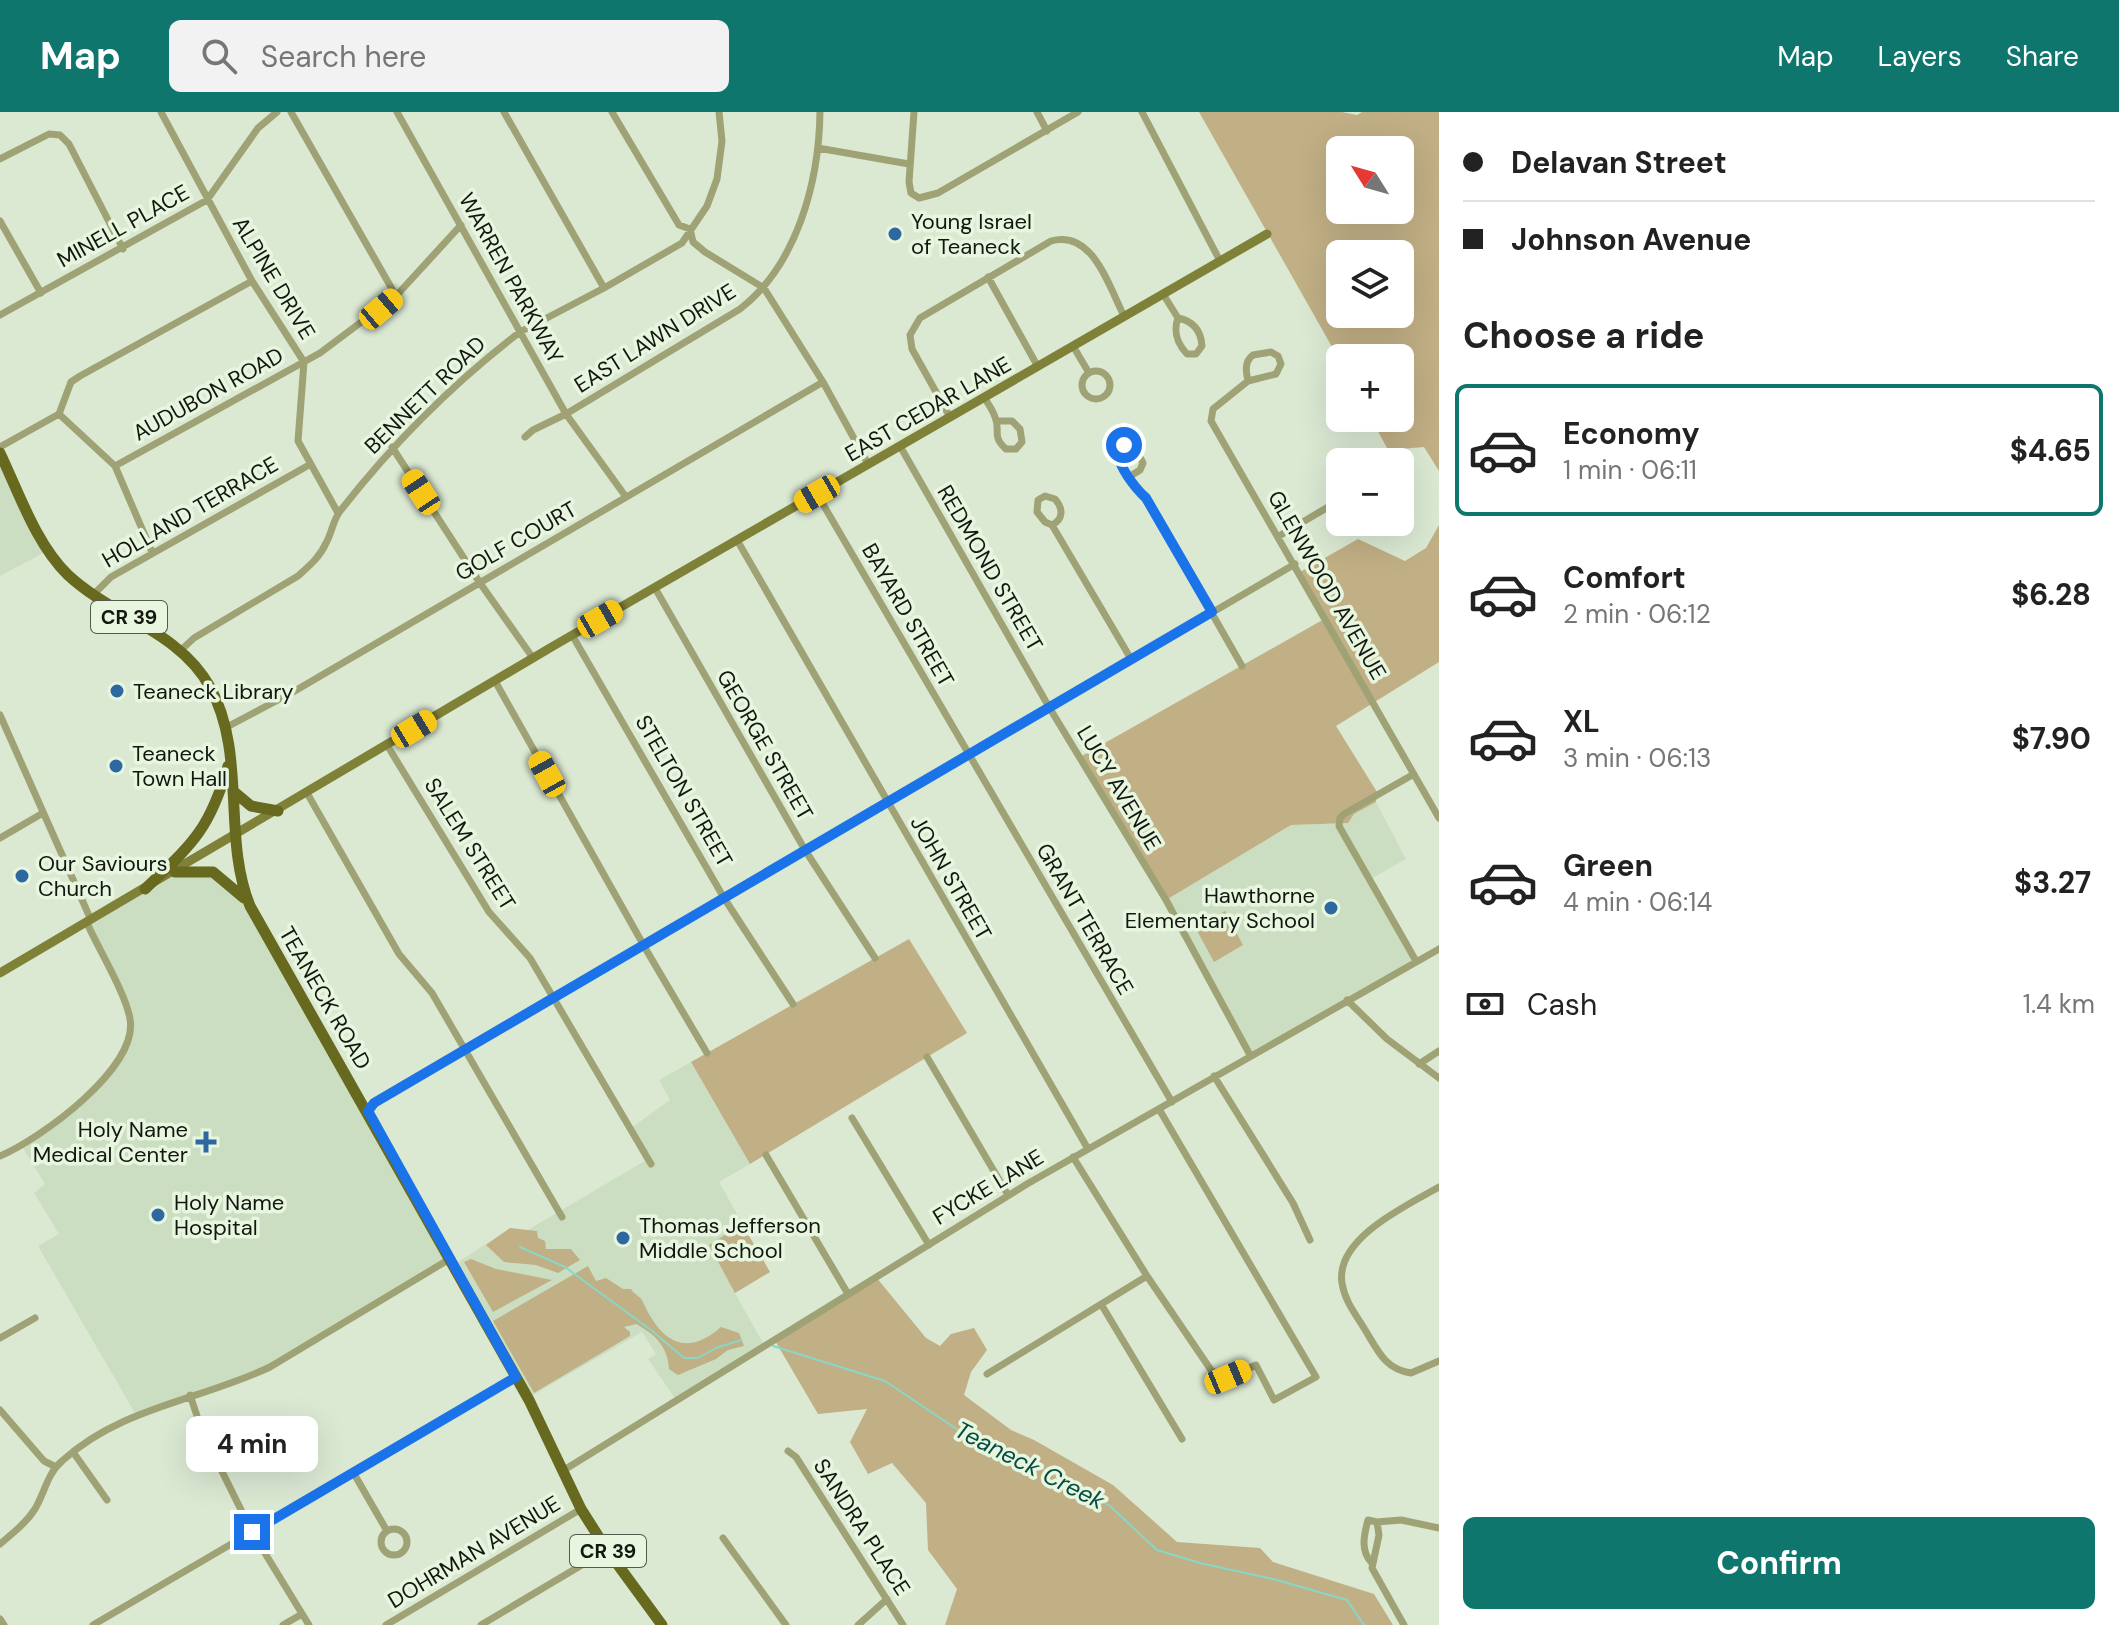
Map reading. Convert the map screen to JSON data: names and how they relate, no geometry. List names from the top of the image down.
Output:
{
  "streets": {
    "main road": ["CR 39", "TEANECK ROAD"],
    "street": [
      "MINELL PLACE",
      "ALPINE DRIVE",
      "WARREN PARKWAY",
      "EAST LAWN DRIVE",
      "AUDUBON ROAD",
      "BENNETT ROAD",
      "EAST CEDAR LANE",
      "HOLLAND TERRACE",
      "GOLF COURT",
      "REDMOND STREET",
      "GLENWOOD AVENUE",
      "BAYARD STREET",
      "GEORGE STREET",
      "LUCY AVENUE",
      "STELTON STREET",
      "SALEM STREET",
      "JOHN STREET",
      "GRANT TERRACE",
      "FYCKE LANE",
      "SANDRA PLACE",
      "DOHRMAN AVENUE"
    ]
  },
  "crossings": [
    ["MINELL PLACE", "ALPINE DRIVE"],
    ["ALPINE DRIVE", "AUDUBON ROAD"],
    ["ALPINE DRIVE", "BENNETT ROAD"],
    ["ALPINE DRIVE", "HOLLAND TERRACE"],
    ["WARREN PARKWAY", "EAST LAWN DRIVE"],
    ["WARREN PARKWAY", "AUDUBON ROAD"],
    ["WARREN PARKWAY", "BENNETT ROAD"],
    ["WARREN PARKWAY", "GOLF COURT"],
    ["BENNETT ROAD", "TEANECK ROAD"],
    ["EAST CEDAR LANE", "REDMOND STREET"],
    ["EAST CEDAR LANE", "BAYARD STREET"],
    ["EAST CEDAR LANE", "GEORGE STREET"],
    ["EAST CEDAR LANE", "STELTON STREET"],
    ["EAST CEDAR LANE", "SALEM STREET"],
    ["EAST CEDAR LANE", "JOHN STREET"],
    ["EAST CEDAR LANE", "TEANECK ROAD"],
    ["HOLLAND TERRACE", "TEANECK ROAD"],
    ["GOLF COURT", "TEANECK ROAD"],
    ["REDMOND STREET", "LUCY AVENUE"],
    ["BAYARD STREET", "GRANT TERRACE"],
    ["LUCY AVENUE", "FYCKE LANE"],
    ["JOHN STREET", "FYCKE LANE"],
    ["GRANT TERRACE", "FYCKE LANE"],
    ["TEANECK ROAD", "FYCKE LANE"],
    ["TEANECK ROAD", "DOHRMAN AVENUE"]
  ],
  "water": ["Teaneck Creek"],
  "places": {
    "other": [
      "Young Israel of Teaneck",
      "Teaneck Library",
      "Teaneck Town Hall",
      "Our Saviours Church",
      "Hawthorne Elementary School",
      "Holy Name Hospital",
      "Thomas Jefferson Middle School"
    ],
    "health": ["Holy Name Medical Center"]
  },
  "north": "top left",
  "page": {
    "header": "Map",
    "search": "Search here",
    "nav": ["Map", "Layers", "Share"],
    "banner": ["Delavan Street", "Johnson Avenue"],
    "map_buttons": ["+", "−"],
    "heading": "Choose a ride",
    "list": [
      {
        "name": "Economy",
        "note": "1 min · 06:11",
        "value": "$4.65"
      },
      {
        "name": "Comfort",
        "note": "2 min · 06:12",
        "value": "$6.28"
      },
      {
        "name": "XL",
        "note": "3 min · 06:13",
        "value": "$7.90"
      },
      {
        "name": "Green",
        "note": "4 min · 06:14",
        "value": "$3.27"
      }
    ],
    "pay": ["Cash", "1.4 km"],
    "bubble": "4 min",
    "buttons": "Confirm"
  }
}
